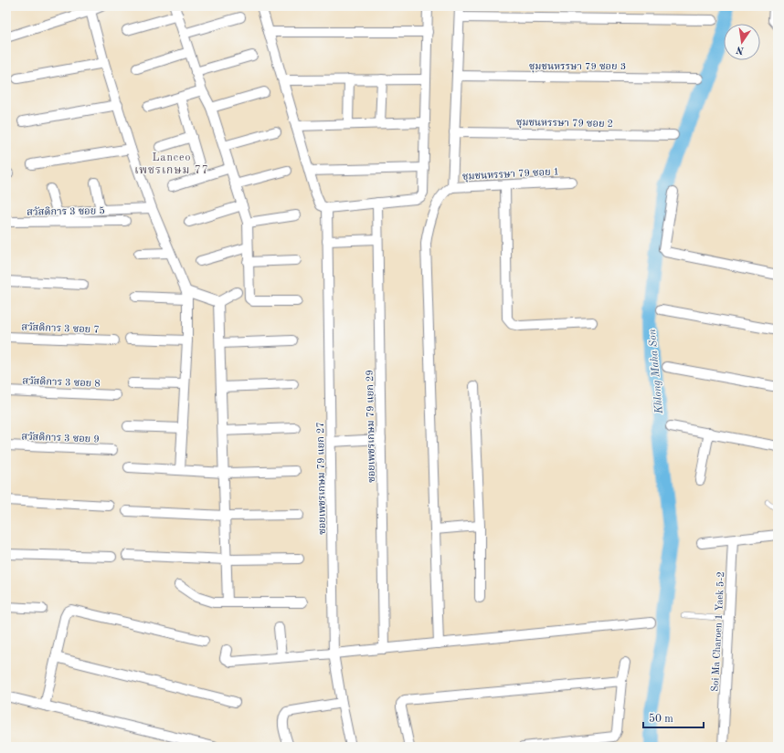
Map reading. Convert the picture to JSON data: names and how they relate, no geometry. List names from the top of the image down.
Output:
{
  "streets": {
    "street": [
      "ชุมชนหรรษา 79 ซอย 3",
      "ชุมชนหรรษา 79 ซอย 2",
      "ชุมชนหรรษา 79 ซอย 1",
      "สวัสดิการ 3 ซอย 5",
      "สวัสดิการ 3 ซอย 7",
      "สวัสดิการ 3 ซอย 8",
      "ซอยเพชรเกษม 79 แยก 29",
      "สวัสดิการ 3 ซอย 9",
      "ซอยเพชรเกษม 79 แยก 27",
      "Soi Ma Charoen 1 Yaek 5-2"
    ]
  },
  "districts": ["Lanceo เพชรเกษม 77"],
  "water": ["Khlong Maha Son"],
  "scale_bar": "50 m",
  "north": "bottom"
}
